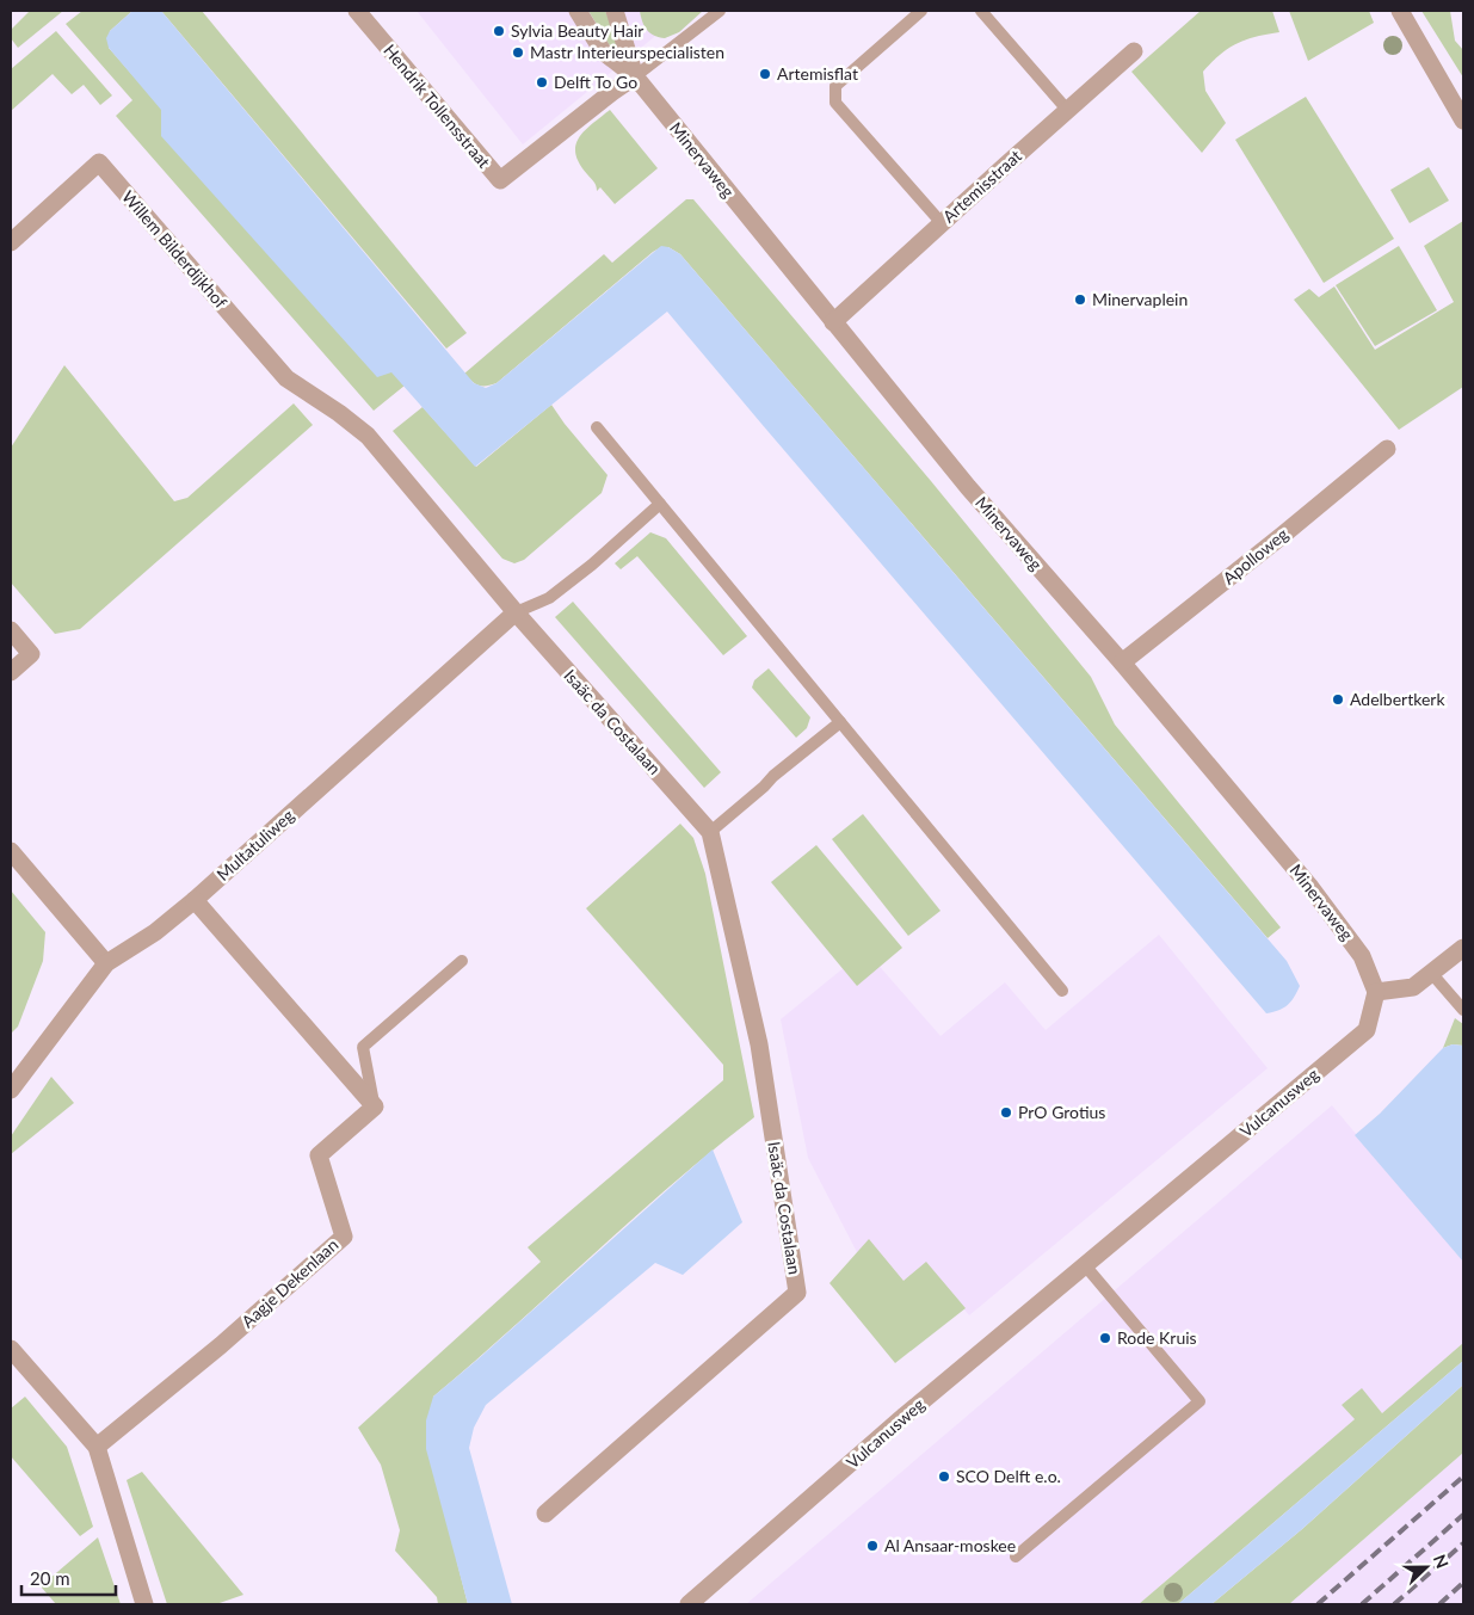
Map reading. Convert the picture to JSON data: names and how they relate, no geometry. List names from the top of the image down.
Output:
{
  "streets": {
    "street": [
      "Hendrik Tollensstraat",
      "Minervaweg",
      "Artemisstraat",
      "Willem Bilderdijkhof",
      "Apolloweg",
      "Isaäc da Costalaan",
      "Multatuliweg",
      "Vulcanusweg",
      "Aagje Dekenlaan"
    ]
  },
  "crossings": [
    ["Hendrik Tollensstraat", "Minervaweg"],
    ["Minervaweg", "Artemisstraat"],
    ["Minervaweg", "Apolloweg"],
    ["Minervaweg", "Vulcanusweg"],
    ["Willem Bilderdijkhof", "Isaäc da Costalaan"],
    ["Isaäc da Costalaan", "Multatuliweg"]
  ],
  "places": [
    "Sylvia Beauty Hair",
    "Mastr Interieurspecialisten",
    "Artemisflat",
    "Delft To Go",
    "Minervaplein",
    "Adelbertkerk",
    "PrO Grotius",
    "Rode Kruis",
    "SCO Delft e.o.",
    "Al Ansaar-moskee"
  ],
  "scale_bar": "20 m",
  "north": "right"
}
